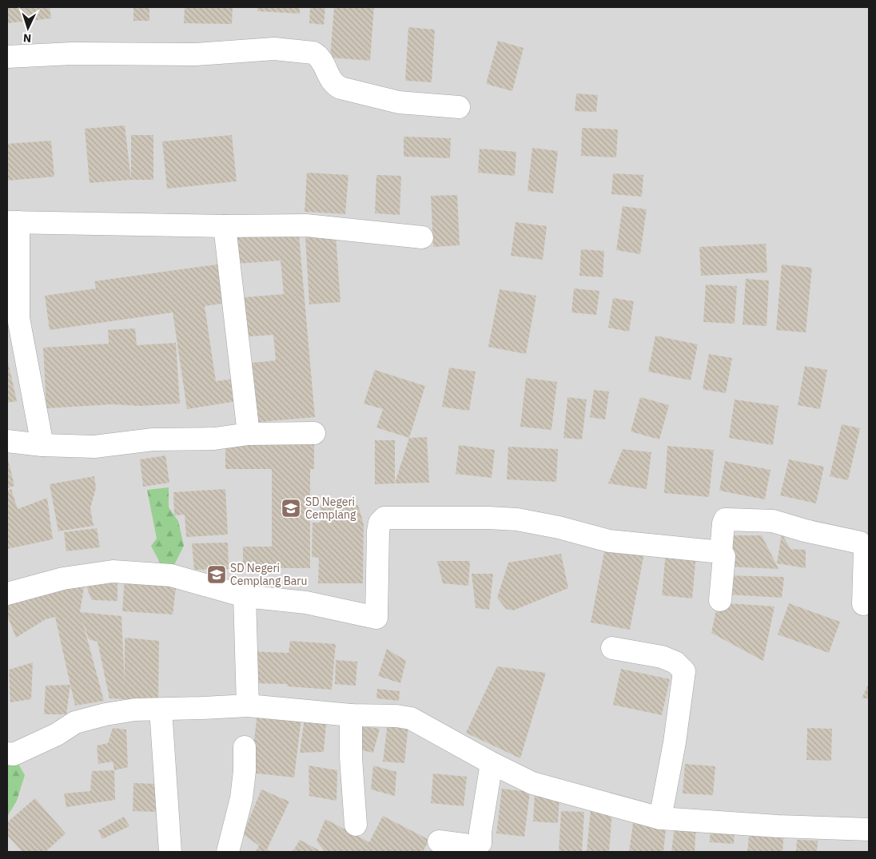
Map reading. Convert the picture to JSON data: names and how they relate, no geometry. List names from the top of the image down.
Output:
{
  "places": {
    "school or university": ["SD Negeri Cemplang", "SD Negeri Cemplang Baru"]
  },
  "north": "bottom"
}
